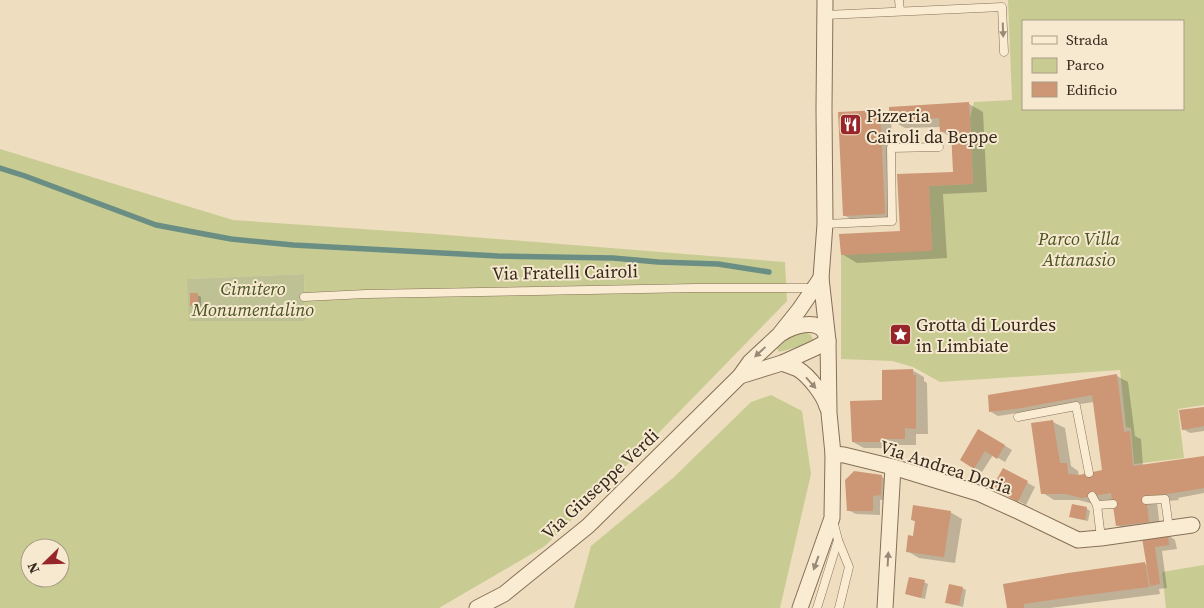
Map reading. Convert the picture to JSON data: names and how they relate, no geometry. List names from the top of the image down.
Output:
{
  "streets": {
    "street": ["Via Andrea Doria", "Via Giuseppe Verdi"],
    "lane": ["Via Fratelli Cairoli"]
  },
  "crossings": [
    ["Via Fratelli Cairoli", "Via Giuseppe Verdi"]
  ],
  "parks": ["Parco Villa Attanasio", "Cimitero Monumentalino"],
  "places": {
    "restaurant": ["Pizzeria Cairoli da Beppe"],
    "place": ["Grotta di Lourdes in Limbiate"]
  },
  "legend": ["Strada", "Parco", "Edificio"],
  "north": "bottom left"
}
